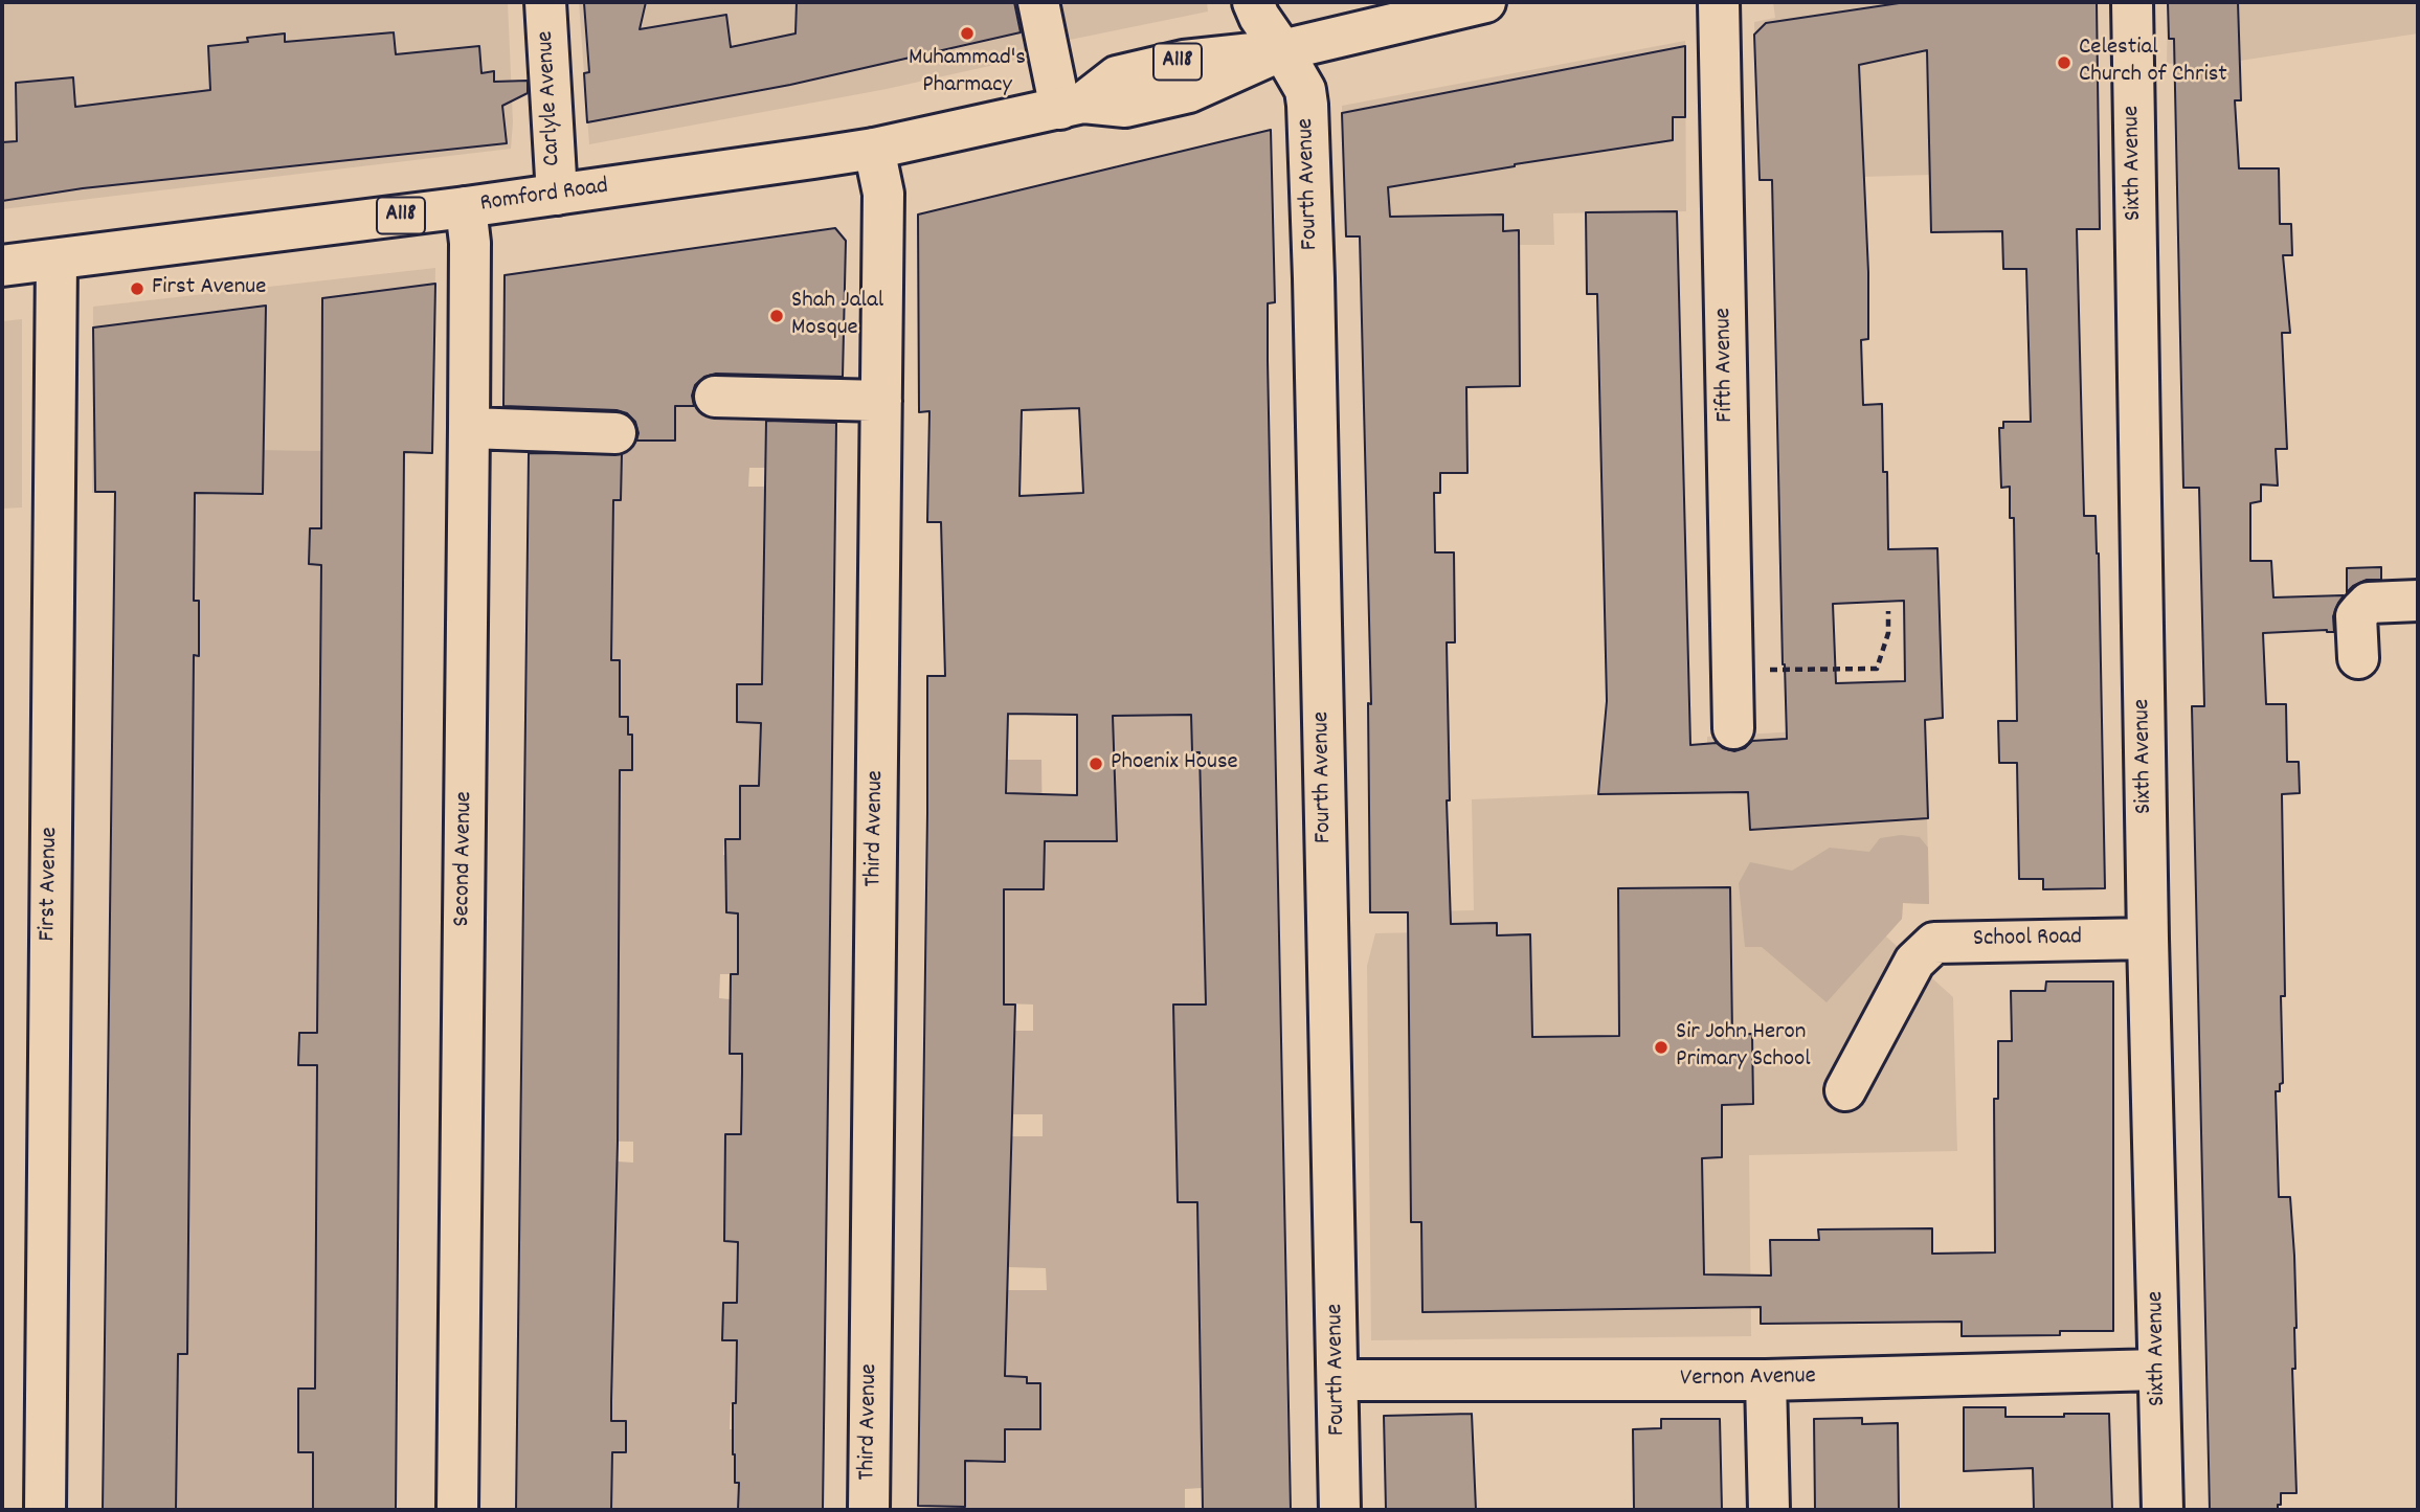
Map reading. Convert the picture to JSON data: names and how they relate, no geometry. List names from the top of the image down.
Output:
{
  "streets": {
    "street": [
      "A118",
      "Carlyle Avenue",
      "Sixth Avenue",
      "Fourth Avenue",
      "Romford Road",
      "Fifth Avenue",
      "Third Avenue",
      "Second Avenue",
      "First Avenue",
      "School Road",
      "Vernon Avenue"
    ]
  },
  "crossings": [
    ["Carlyle Avenue", "Romford Road"],
    ["Sixth Avenue", "School Road"],
    ["Sixth Avenue", "Vernon Avenue"],
    ["Fourth Avenue", "Romford Road"],
    ["Fourth Avenue", "Vernon Avenue"],
    ["Romford Road", "Third Avenue"],
    ["Romford Road", "Second Avenue"],
    ["Romford Road", "First Avenue"]
  ],
  "places": [
    "Muhammad's Pharmacy",
    "Celestial Church of Christ",
    "First Avenue",
    "Shah Jalal Mosque",
    "Phoenix House",
    "Sir John Heron Primary School"
  ]
}
